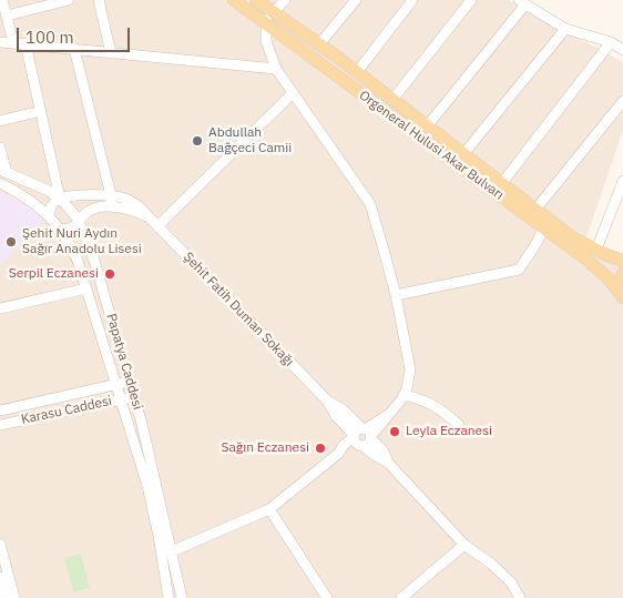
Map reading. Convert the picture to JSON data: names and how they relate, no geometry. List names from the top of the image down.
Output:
{
  "streets": {
    "main road": ["Orgeneral Hulusi Akar Bulvarı"],
    "street": ["Şehit Fatih Duman Sokağı", "Papatya Caddesi", "Karasu Caddesi"]
  },
  "crossings": [
    ["Şehit Fatih Duman Sokağı", "Papatya Caddesi"],
    ["Papatya Caddesi", "Karasu Caddesi"]
  ],
  "places": [
    "Abdullah Bağçeci Camii",
    "Şehit Nuri Aydın Sağır Anadolu Lisesi",
    "Serpil Eczanesi",
    "Leyla Eczanesi",
    "Sağın Eczanesi"
  ],
  "scale_bar": "100 m"
}
